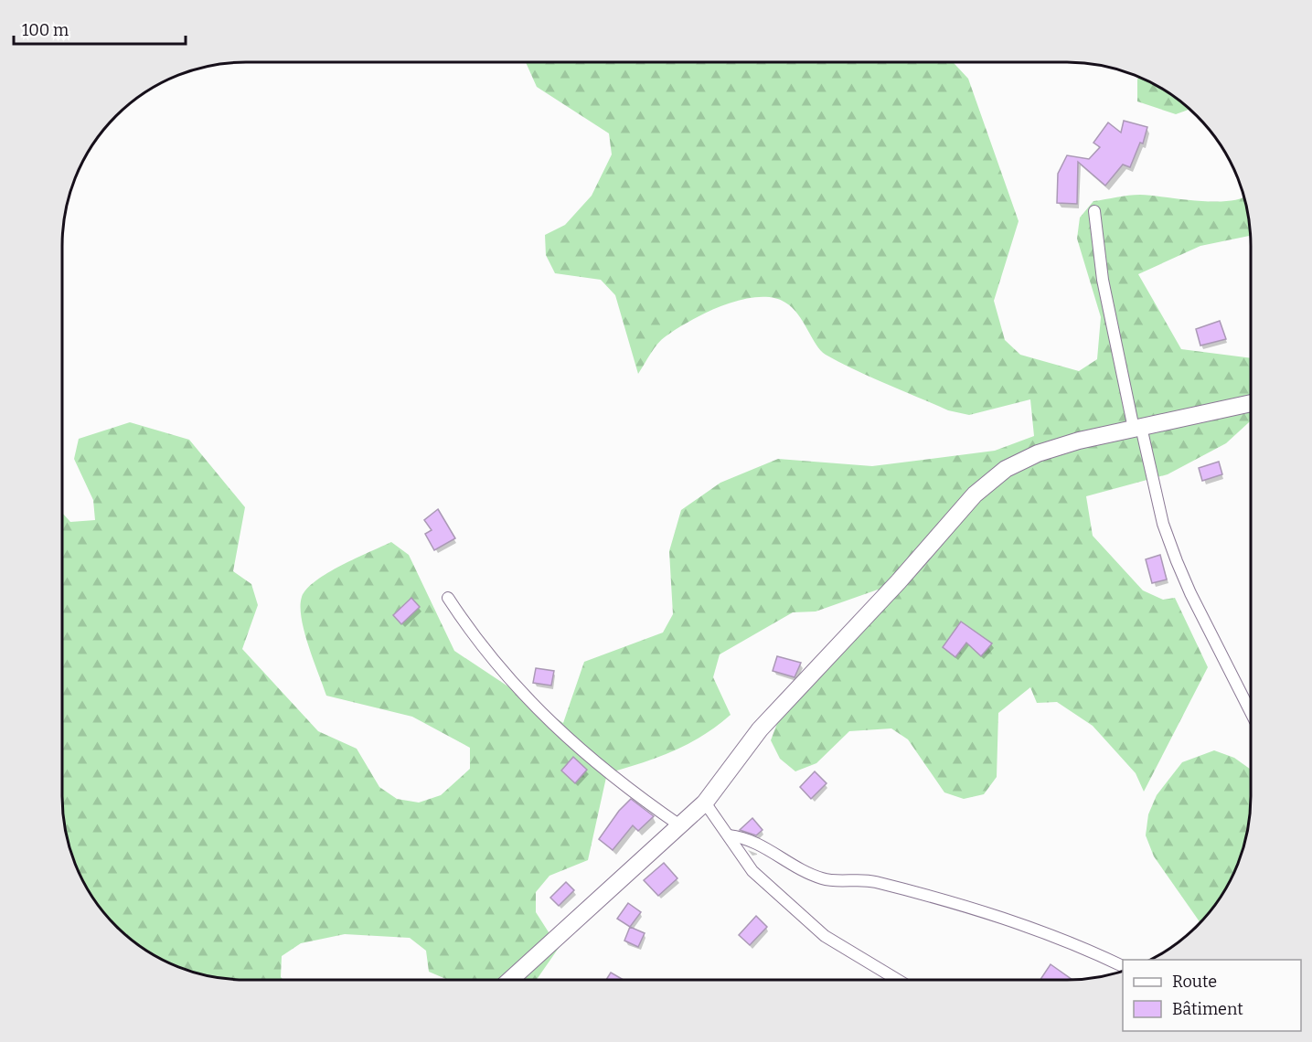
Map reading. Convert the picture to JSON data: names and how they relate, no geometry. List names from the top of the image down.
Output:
{
  "legend": ["Route", "Bâtiment"],
  "scale_bar": "100 m"
}
